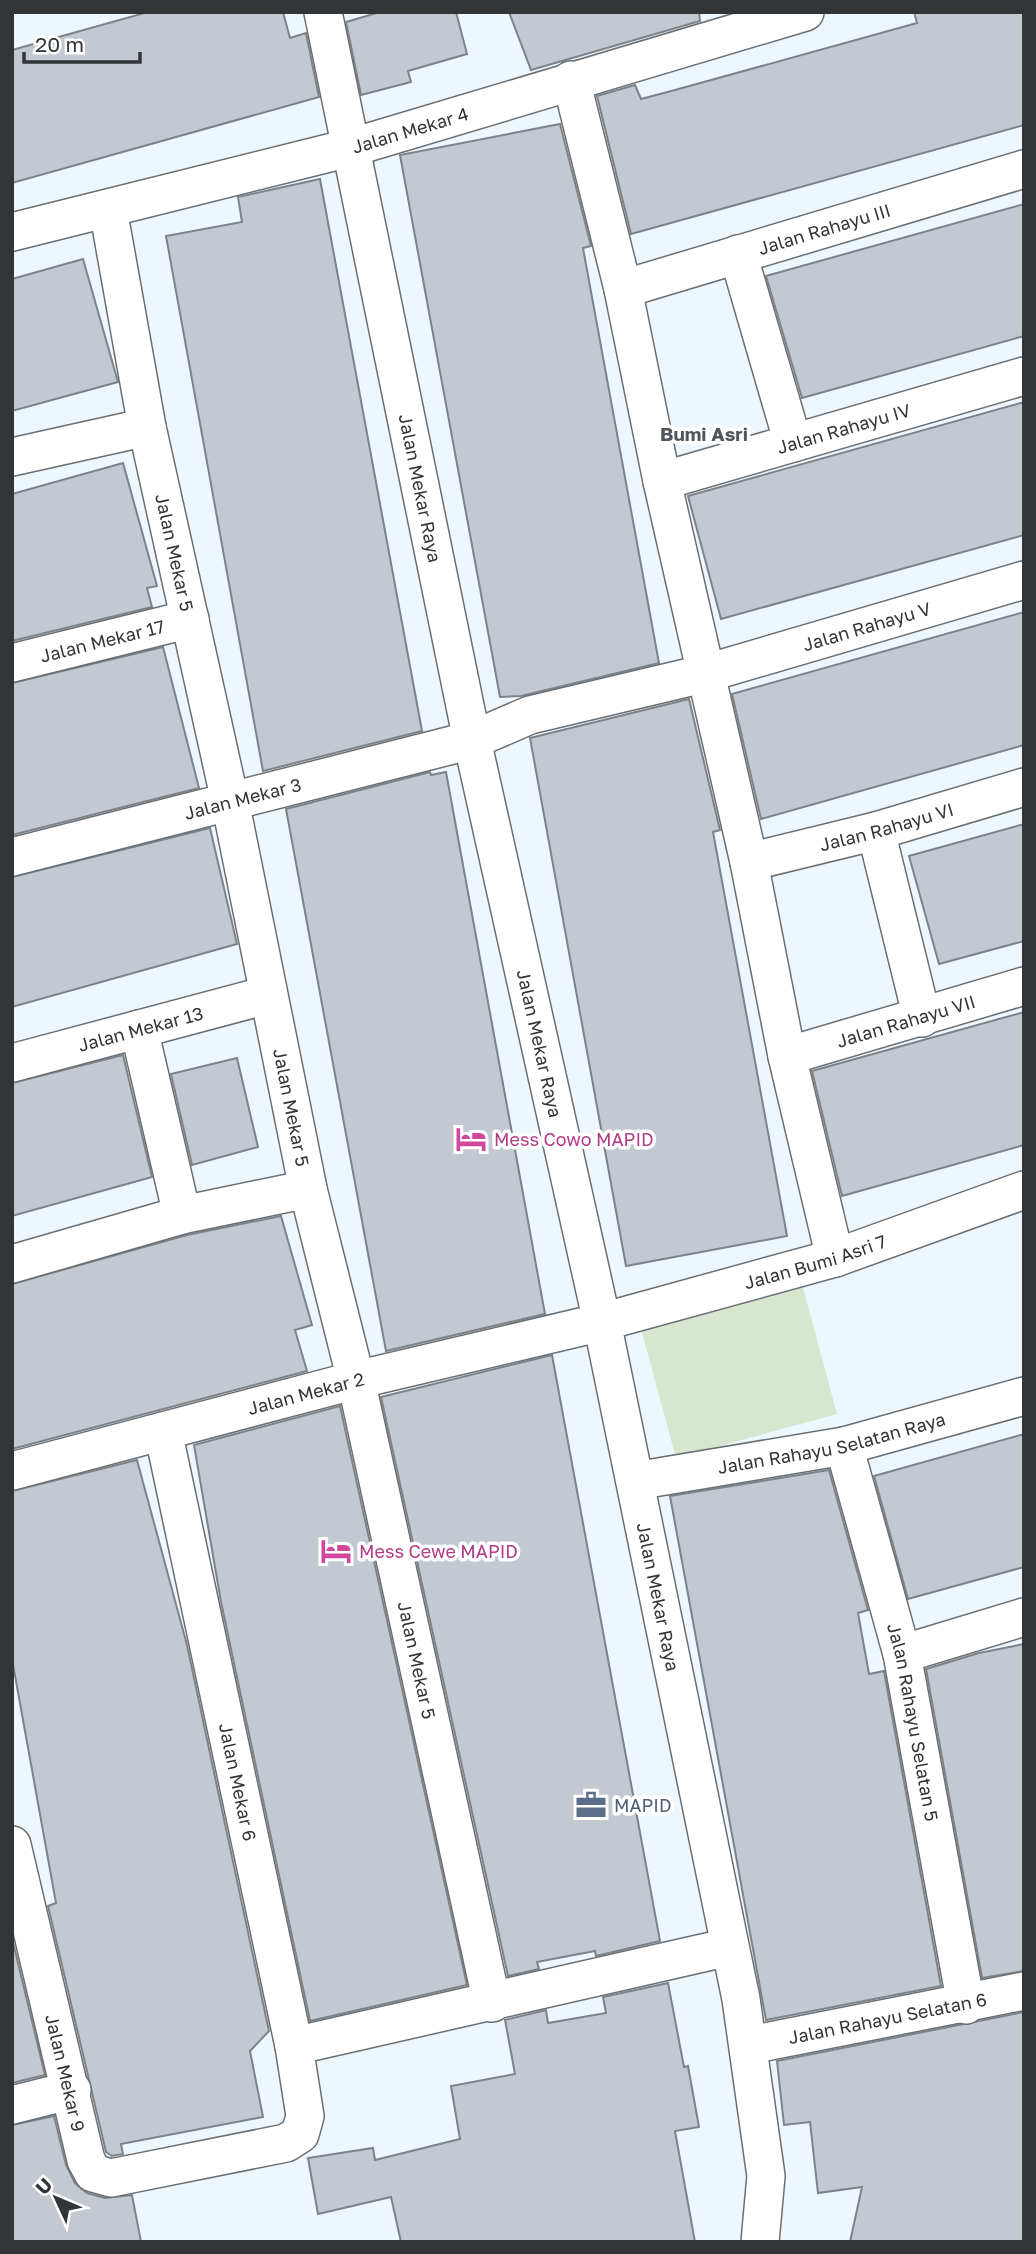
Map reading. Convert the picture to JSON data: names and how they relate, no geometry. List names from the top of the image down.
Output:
{
  "streets": {
    "street": [
      "Jalan Mekar 4",
      "Jalan Rahayu III",
      "Jalan Rahayu IV",
      "Jalan Mekar Raya",
      "Jalan Mekar 5",
      "Jalan Rahayu V",
      "Jalan Mekar 17",
      "Jalan Mekar 3",
      "Jalan Rahayu VI",
      "Jalan Rahayu VII",
      "Jalan Mekar 13",
      "Jalan Bumi Asri 7",
      "Jalan Mekar 2",
      "Jalan Rahayu Selatan Raya",
      "Jalan Rahayu Selatan 5",
      "Jalan Mekar 6",
      "Jalan Rahayu Selatan 6",
      "Jalan Mekar 9"
    ]
  },
  "crossings": [
    ["Jalan Mekar 4", "Jalan Mekar Raya"],
    ["Jalan Mekar 4", "Jalan Mekar 5"],
    ["Jalan Mekar Raya", "Jalan Rahayu V"],
    ["Jalan Mekar Raya", "Jalan Mekar 3"],
    ["Jalan Mekar Raya", "Jalan Bumi Asri 7"],
    ["Jalan Mekar Raya", "Jalan Mekar 2"],
    ["Jalan Mekar Raya", "Jalan Rahayu Selatan Raya"],
    ["Jalan Mekar Raya", "Jalan Rahayu Selatan 6"],
    ["Jalan Mekar 5", "Jalan Mekar 17"],
    ["Jalan Mekar 5", "Jalan Mekar 3"],
    ["Jalan Mekar 5", "Jalan Mekar 13"],
    ["Jalan Mekar 5", "Jalan Mekar 2"],
    ["Jalan Rahayu V", "Jalan Mekar 3"],
    ["Jalan Bumi Asri 7", "Jalan Mekar 2"],
    ["Jalan Mekar 2", "Jalan Mekar 6"],
    ["Jalan Rahayu Selatan Raya", "Jalan Rahayu Selatan 5"],
    ["Jalan Rahayu Selatan 5", "Jalan Rahayu Selatan 6"],
    ["Jalan Mekar 6", "Jalan Mekar 9"]
  ],
  "districts": ["Bumi Asri"],
  "places": {
    "hotel": ["Mess Cowo MAPID", "Mess Cewe MAPID"],
    "office": ["MAPID"]
  },
  "scale_bar": "20 m",
  "north": "top left"
}
